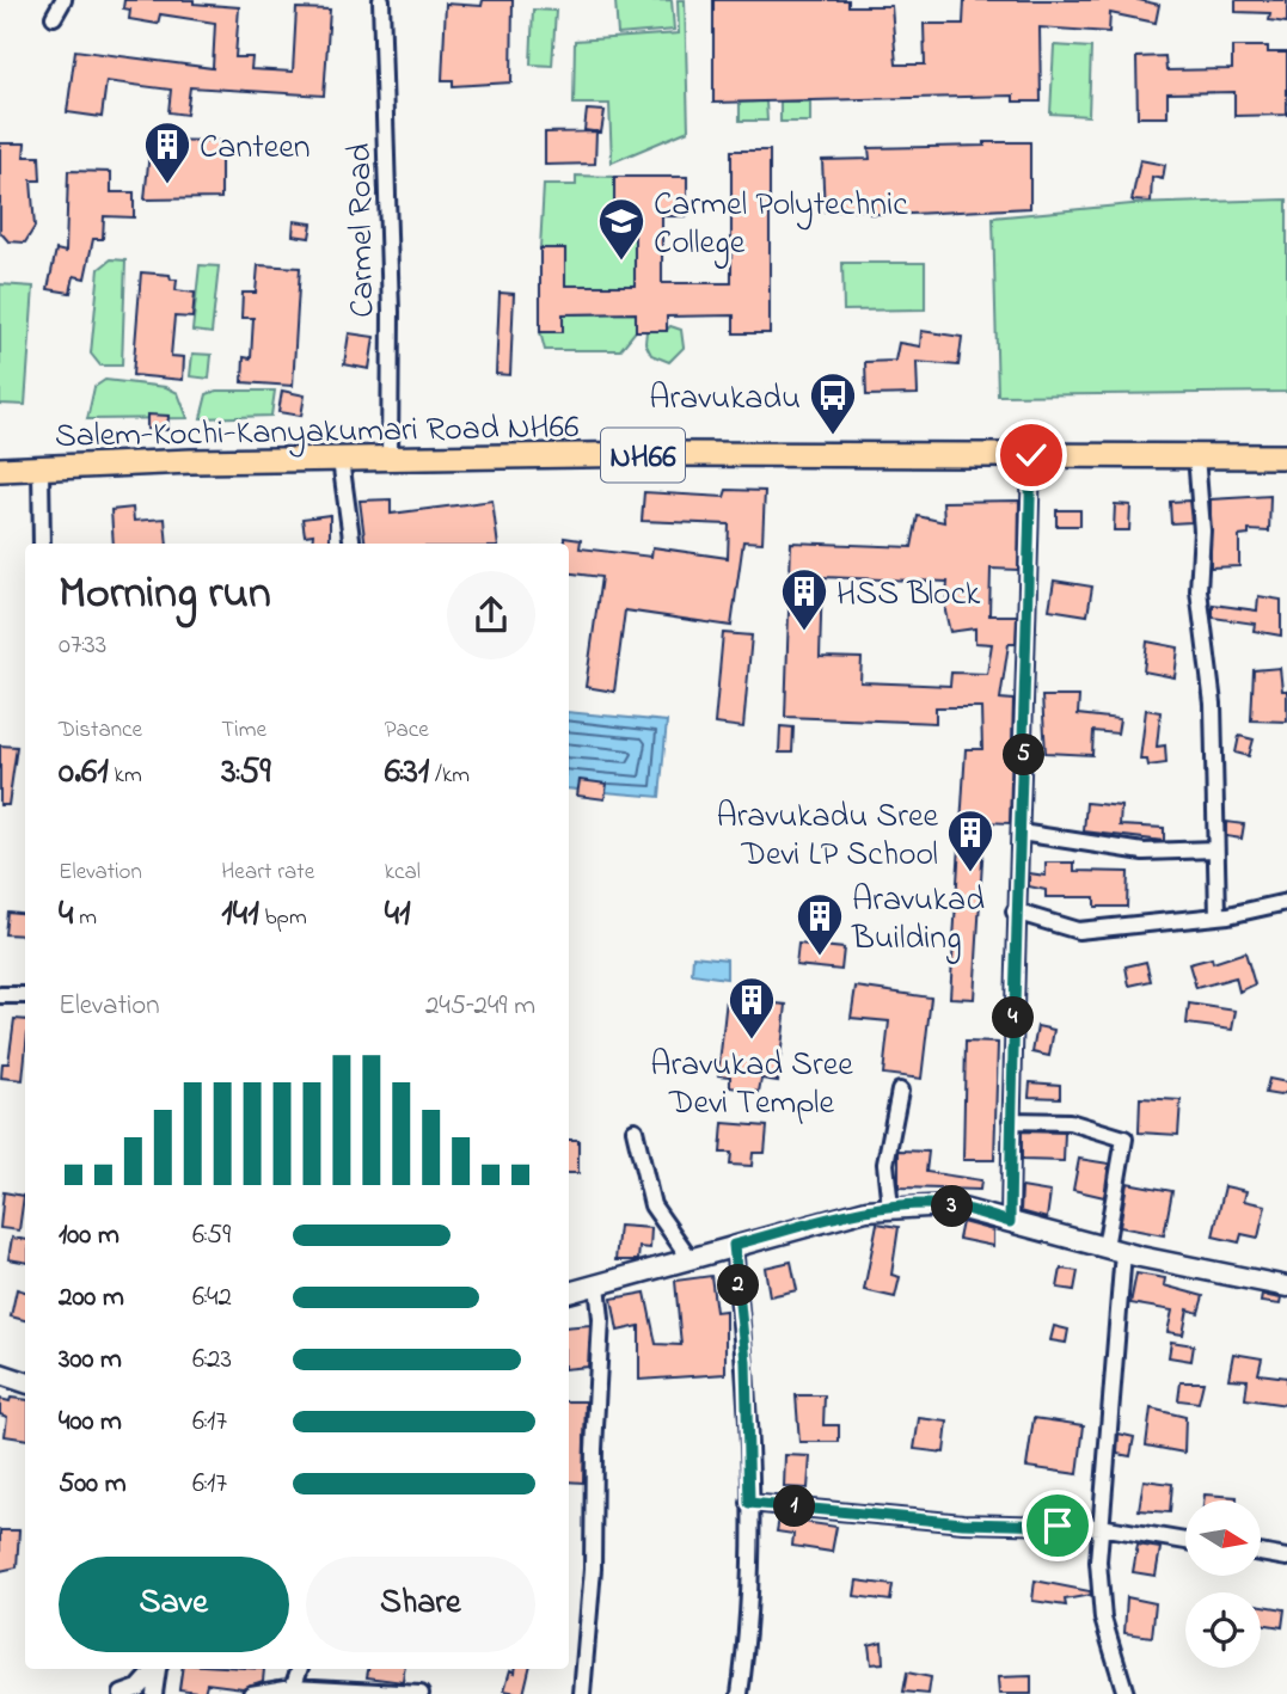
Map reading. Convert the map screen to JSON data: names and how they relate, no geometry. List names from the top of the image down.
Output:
{
  "streets": {
    "highway": ["Salem-Kochi-Kanyakumari Road NH66", "NH66"],
    "street": ["Carmel Road"]
  },
  "crossings": [
    ["Carmel Road", "Salem-Kochi-Kanyakumari Road NH66"]
  ],
  "places": {
    "building": [
      "Canteen",
      "HSS Block",
      "Aravukadu Sree Devi LP School",
      "Aravukad Building",
      "Aravukad Sree Devi Temple"
    ],
    "school or university": ["Carmel Polytechnic College"],
    "bus stop": ["Aravukadu"]
  },
  "north": "right",
  "page": {
    "heading": ["Morning run", "07:33"],
    "stats": [
      ["Distance", "0.61 km"],
      ["Time", "3:59"],
      ["Pace", "6:31 /km"],
      ["Elevation", "4 m"],
      ["Heart rate", "141 bpm"],
      ["kcal", "41"]
    ],
    "pins": [
      "5",
      "4",
      "3",
      "2",
      "1"
    ],
    "chart": ["Elevation", "245–249 m"],
    "list": [
      {
        "name": "100 m",
        "note": "6:59"
      },
      {
        "name": "200 m",
        "note": "6:42"
      },
      {
        "name": "300 m",
        "note": "6:23"
      },
      {
        "name": "400 m",
        "note": "6:17"
      },
      {
        "name": "500 m",
        "note": "6:17"
      }
    ],
    "buttons": ["Save", "Share"]
  }
}
